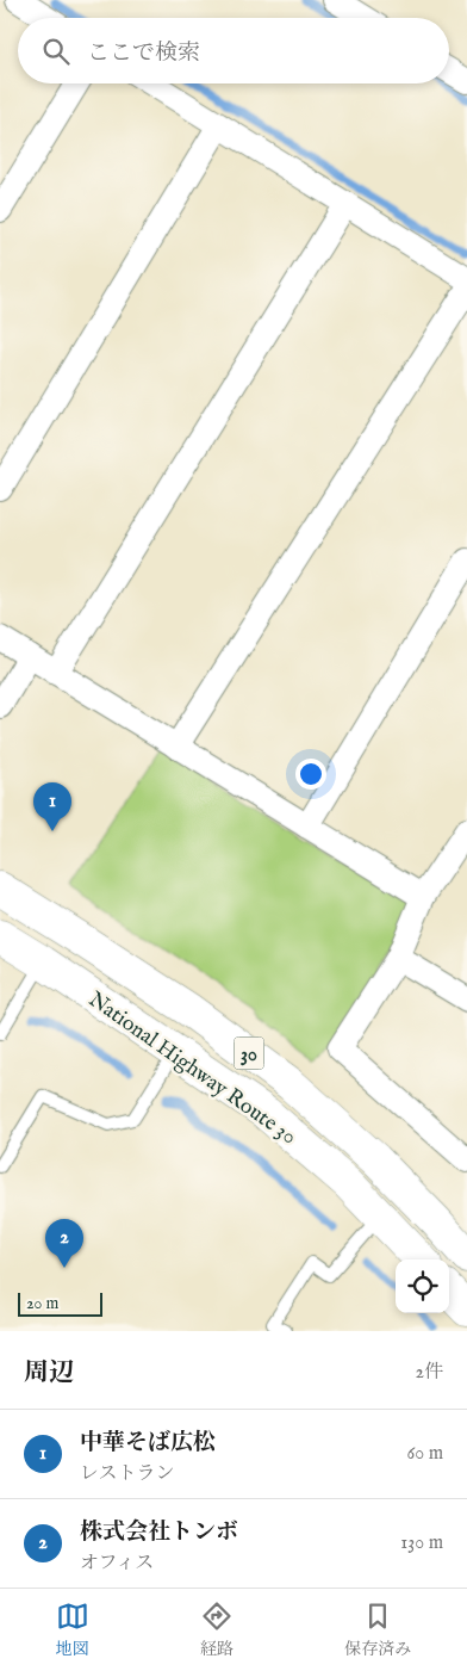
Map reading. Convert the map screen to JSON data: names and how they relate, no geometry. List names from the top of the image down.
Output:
{
  "streets": {
    "highway": ["30", "National Highway Route 30"]
  },
  "scale_bar": "20 m",
  "page": {
    "search": "ここで検索",
    "pins": ["1", "2"],
    "scale": "20 m",
    "heading": ["周辺", "2件"],
    "list": [
      {
        "mark": "1",
        "name": "中華そば広松",
        "note": "レストラン",
        "value": "60 m"
      },
      {
        "mark": "2",
        "name": "株式会社トンボ",
        "note": "オフィス",
        "value": "130 m"
      }
    ],
    "nav": ["地図", "経路", "保存済み"]
  }
}
